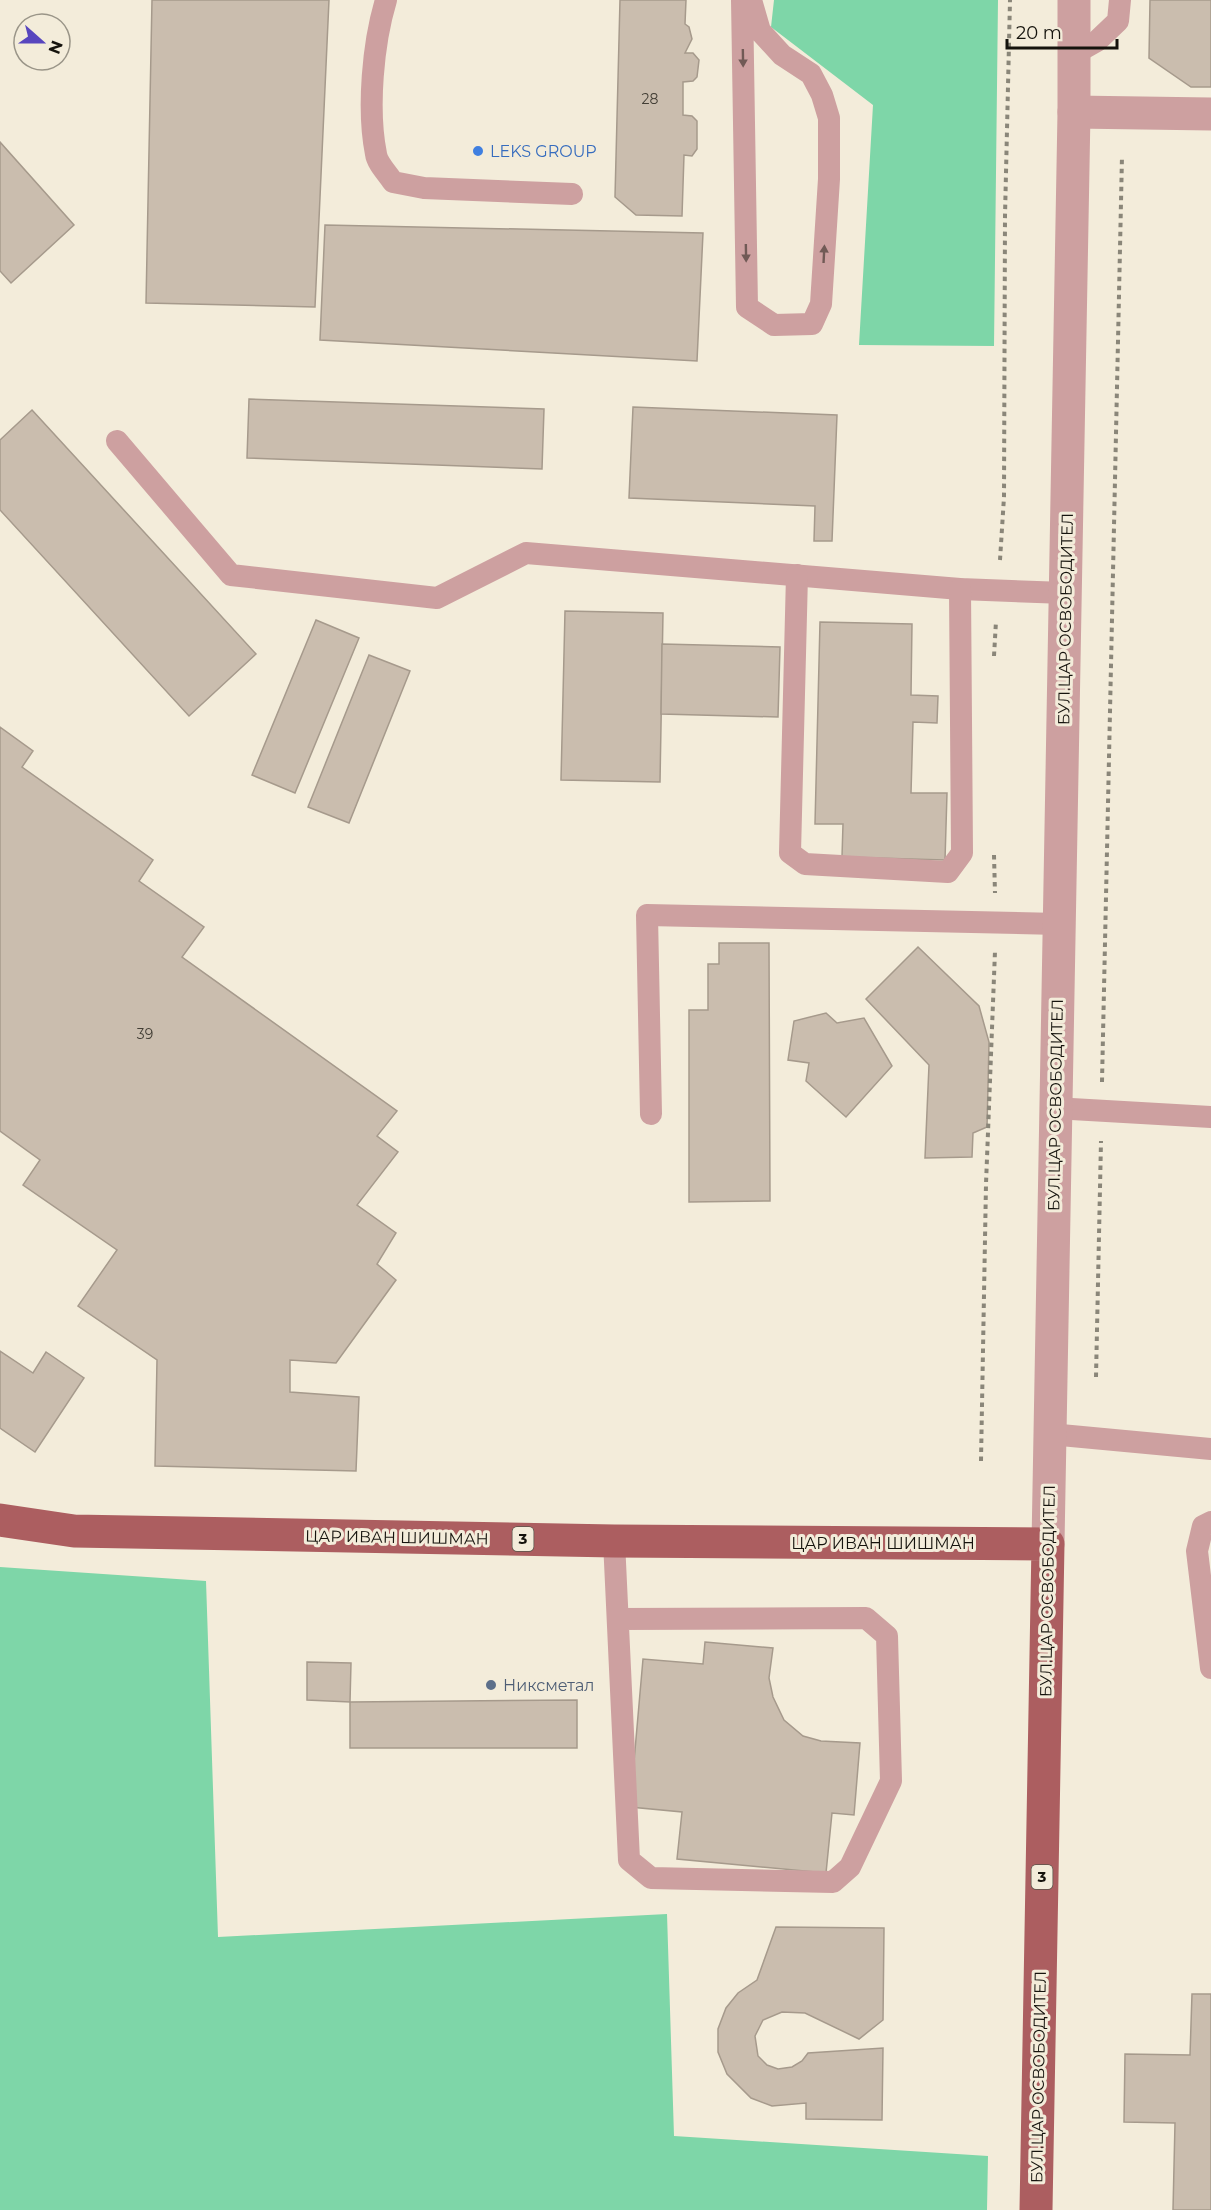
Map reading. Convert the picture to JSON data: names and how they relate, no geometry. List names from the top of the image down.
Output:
{
  "streets": {
    "main road": ["БУЛ.ЦАР ОСВОБОДИТЕЛ", "ЦАР ИВАН ШИШМАН", "3"]
  },
  "crossings": [
    ["БУЛ.ЦАР ОСВОБОДИТЕЛ", "ЦАР ИВАН ШИШМАН"]
  ],
  "places": ["LEKS GROUP", "Никсметал"],
  "house_numbers": ["28", "39"],
  "scale_bar": "20 m",
  "north": "right"
}
